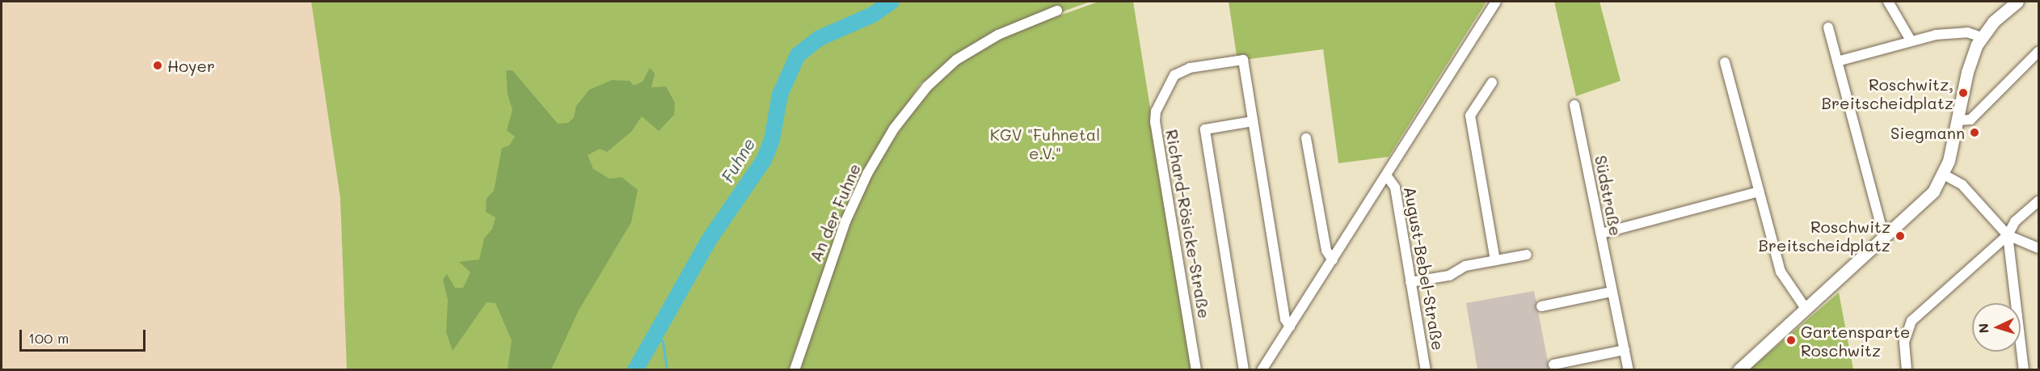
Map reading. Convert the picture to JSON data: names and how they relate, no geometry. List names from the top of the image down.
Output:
{
  "streets": {
    "street": [
      "Südstraße",
      "An der Fuhne",
      "Richard-Rösicke-Straße",
      "August-Bebel-Straße"
    ]
  },
  "water": ["Fuhne"],
  "parks": ["KGV \"Fuhnetal e.V.\""],
  "places": [
    "Hoyer",
    "Roschwitz, Breitscheidplatz",
    "Siegmann",
    "Roschwitz Breitscheidplatz",
    "Gartensparte Roschwitz"
  ],
  "scale_bar": "100 m",
  "north": "left"
}
